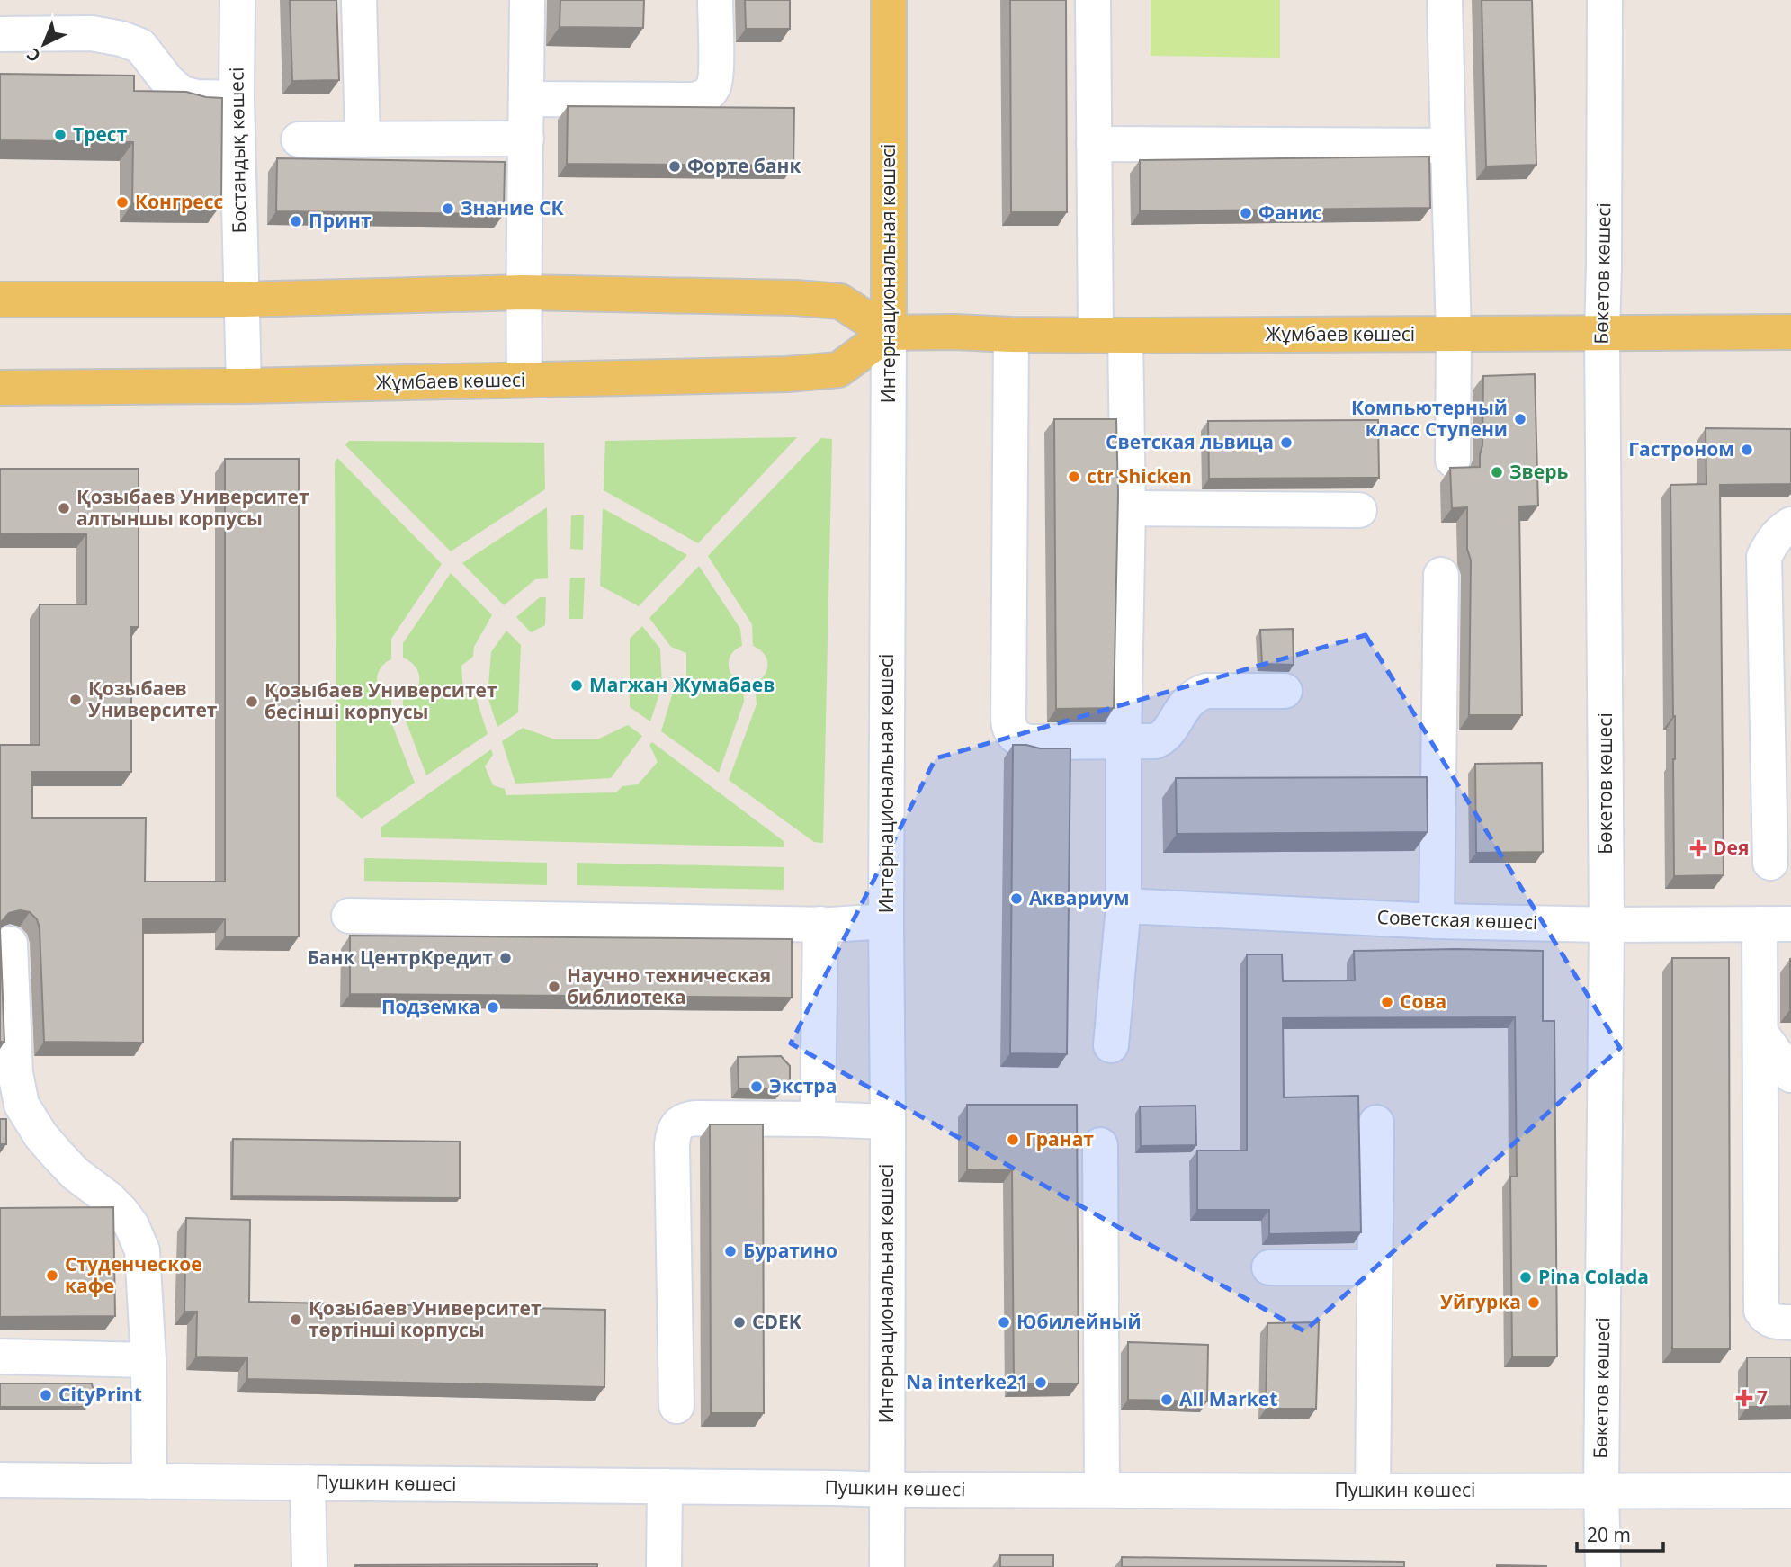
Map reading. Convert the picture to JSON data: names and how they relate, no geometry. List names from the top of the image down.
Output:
{
  "streets": {
    "main road": ["Интернациональная көшесі", "Жұмбаев көшесі"],
    "street": [
      "Бостандық көшесі",
      "Бөкетов көшесі",
      "Советская көшесі",
      "Пушкин көшесі"
    ]
  },
  "crossings": [
    ["Бостандық көшесі", "Жұмбаев көшесі"],
    ["Интернациональная көшесі", "Жұмбаев көшесі"],
    ["Интернациональная көшесі", "Пушкин көшесі"],
    ["Бөкетов көшесі", "Жұмбаев көшесі"],
    ["Бөкетов көшесі", "Советская көшесі"],
    ["Бөкетов көшесі", "Пушкин көшесі"]
  ],
  "places": {
    "other": [
      "Трест",
      "Форте банк",
      "Конгресс",
      "Знание СК",
      "Фанис",
      "Принт",
      "Компьютерный класс Ступени",
      "Светская львица",
      "Гастроном",
      "Зверь",
      "ctr Shicken",
      "Қозыбаев Университет алтыншы корпусы",
      "Магжан Жумабаев",
      "Қозыбаев Университет",
      "Қозыбаев Университет бесінші корпусы",
      "Аквариум",
      "Банк ЦентрКредит",
      "Научно техническая библиотека",
      "Сова",
      "Подземка",
      "Экстра",
      "Гранат",
      "Буратино",
      "Студенческое кафе",
      "Pina Colada",
      "Уйгурка",
      "Қозыбаев Университет төртінші корпусы",
      "CDEK",
      "Юбилейный",
      "Na interke21",
      "CityPrint",
      "All Market"
    ],
    "health": ["Deя", "7"]
  },
  "scale_bar": "20 m",
  "north": "bottom left"
}
